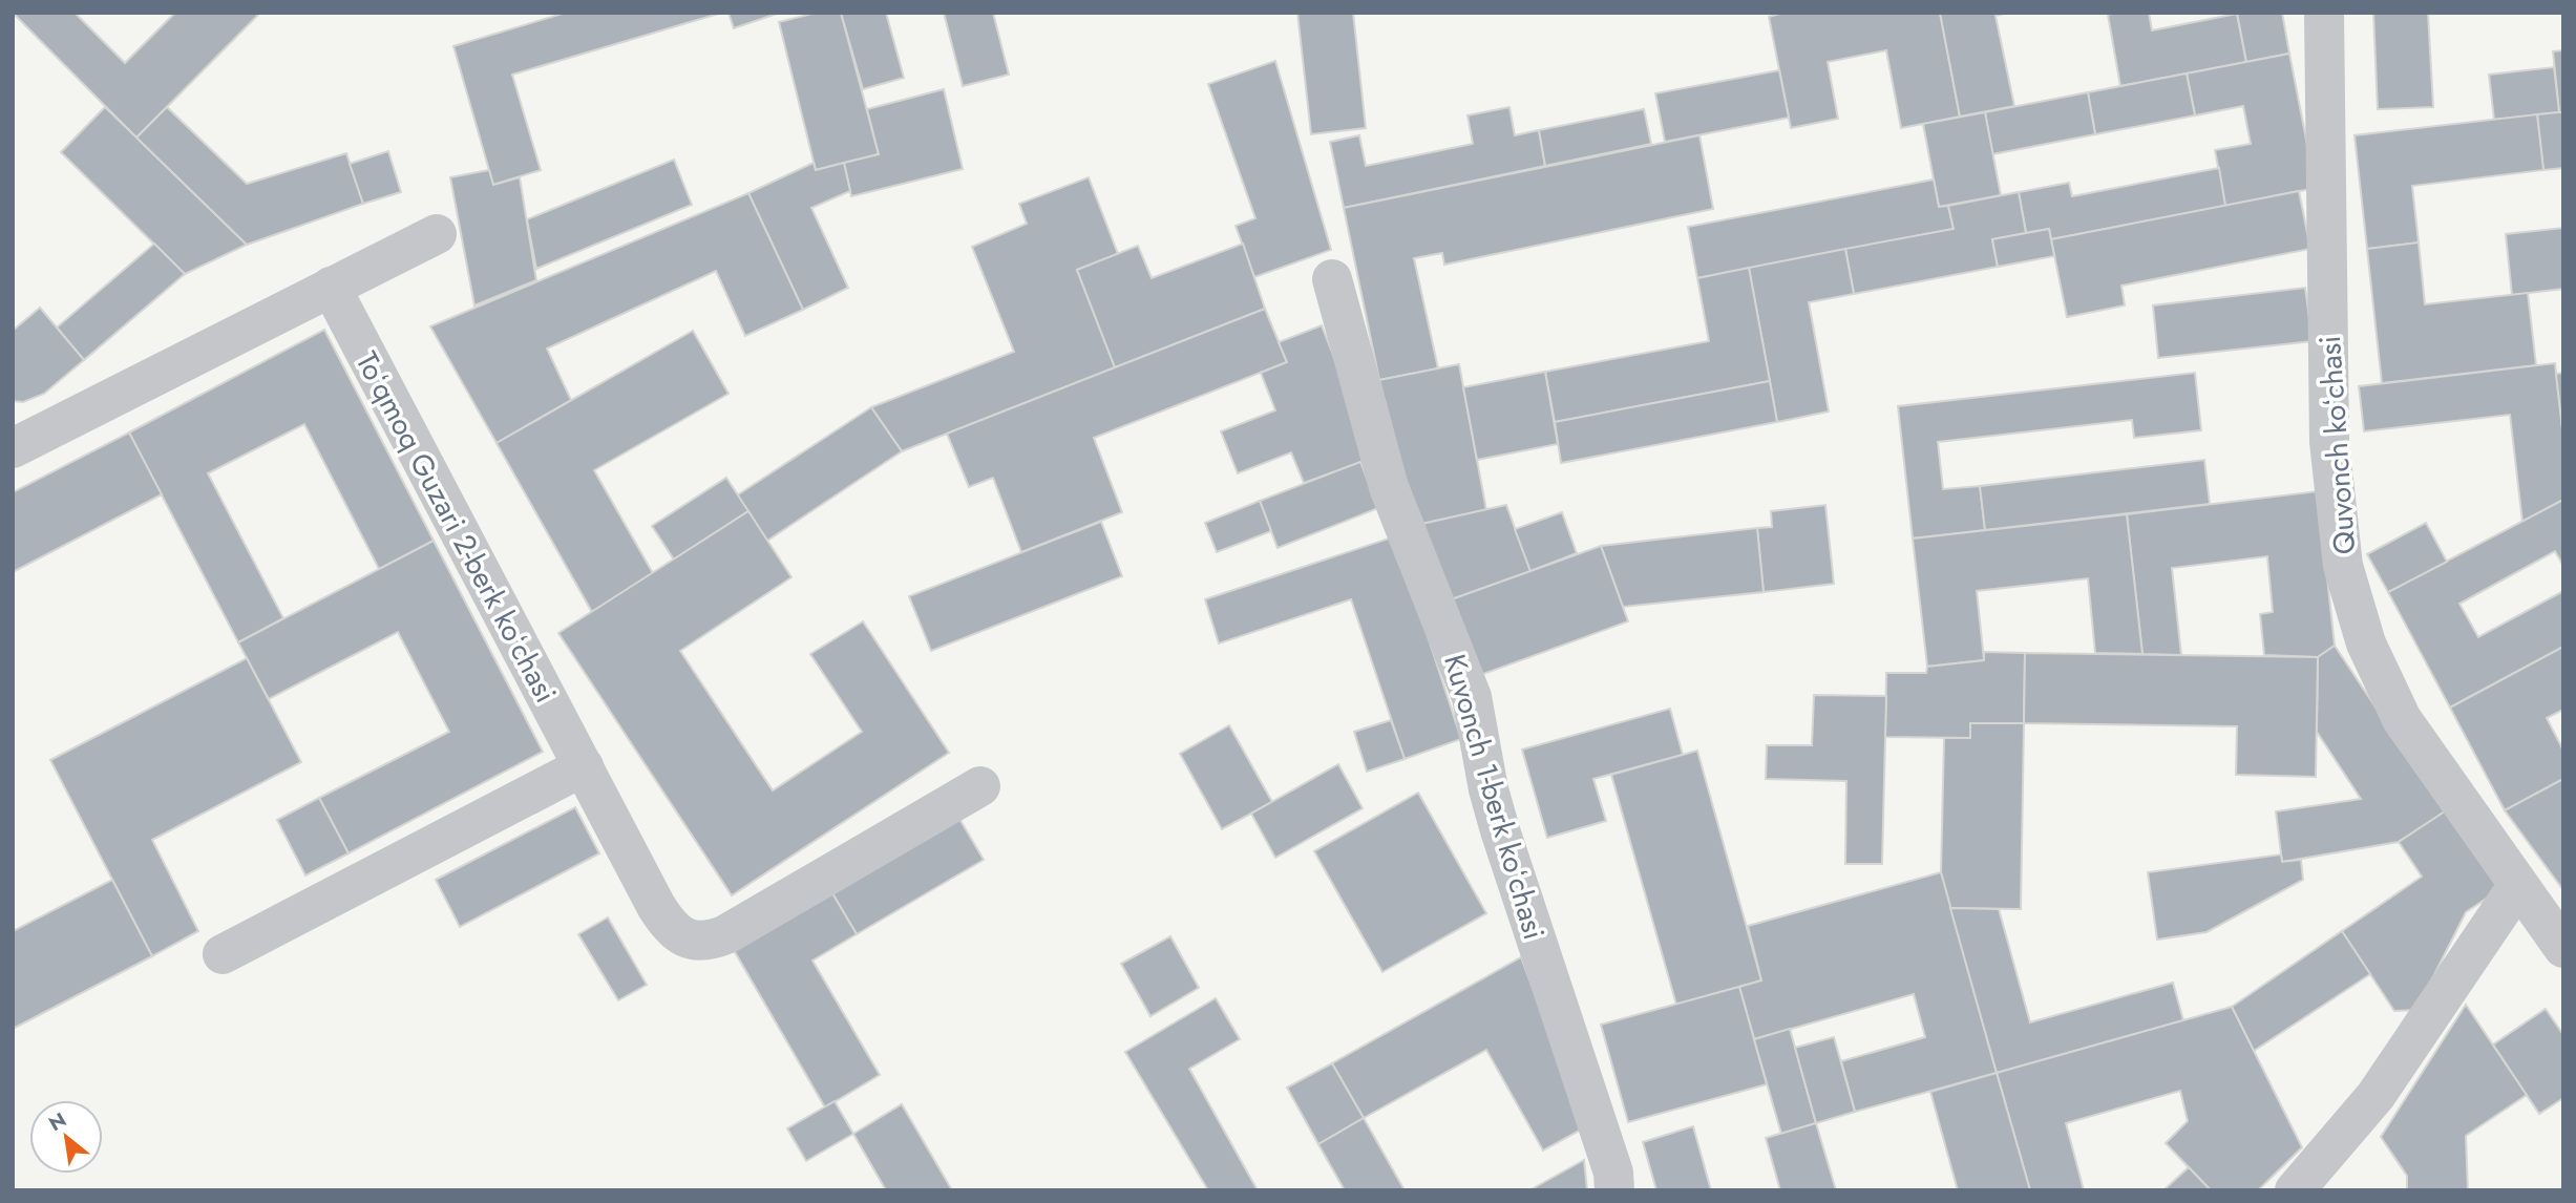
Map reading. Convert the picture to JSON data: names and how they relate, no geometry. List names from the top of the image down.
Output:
{
  "streets": {
    "street": ["Quvonch koʻchasi", "Toʻqmoq Guzari 2-berk koʻchasi", "Kuvonch 1-berk koʻchasi"]
  },
  "north": "top left"
}
